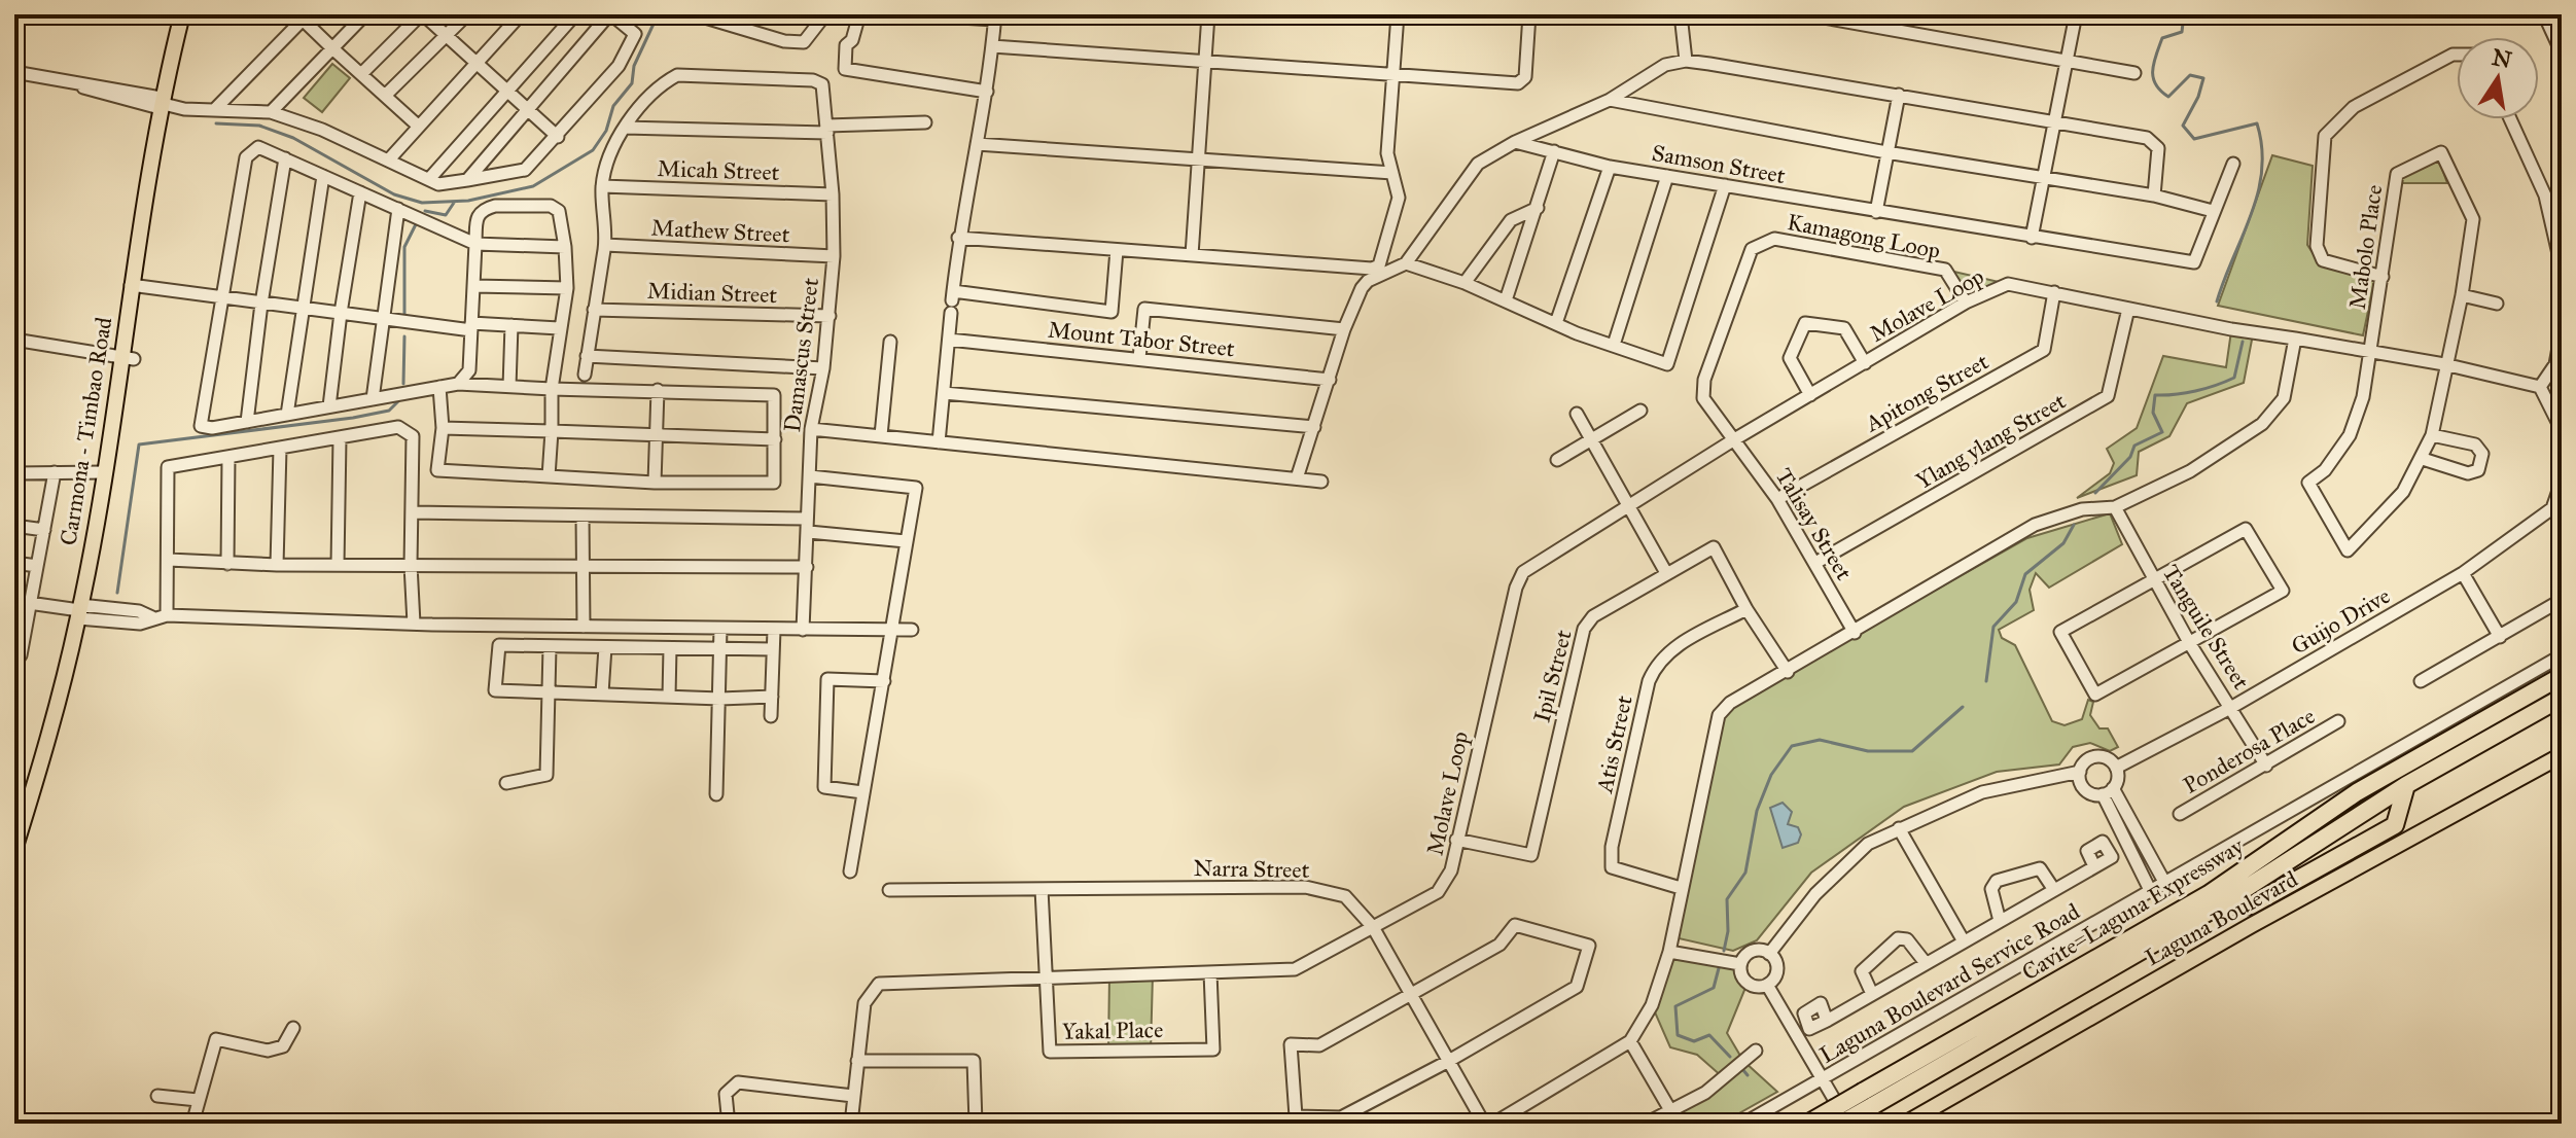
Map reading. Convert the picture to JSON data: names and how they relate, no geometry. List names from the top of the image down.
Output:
{
  "streets": {
    "highway": ["Cavite–Laguna Expressway"],
    "main road": ["Carmona - Timbao Road", "Laguna Boulevard"],
    "street": [
      "Samson Street",
      "Micah Street",
      "Mathew Street",
      "Kamagong Loop",
      "Mabolo Place",
      "Midian Street",
      "Molave Loop",
      "Mount Tabor Street",
      "Damascus Street",
      "Apitong Street",
      "Ylang ylang Street",
      "Talisay Street",
      "Guijo Drive",
      "Tanguile Street",
      "Ipil Street",
      "Atis Street",
      "Ponderosa Place",
      "Narra Street",
      "Laguna Boulevard Service Road",
      "Yakal Place"
    ]
  },
  "crossings": [
    ["Micah Street", "Damascus Street"],
    ["Mathew Street", "Damascus Street"],
    ["Kamagong Loop", "Molave Loop"],
    ["Kamagong Loop", "Talisay Street"],
    ["Midian Street", "Damascus Street"],
    ["Molave Loop", "Apitong Street"],
    ["Molave Loop", "Ylang ylang Street"],
    ["Molave Loop", "Talisay Street"],
    ["Molave Loop", "Ipil Street"],
    ["Molave Loop", "Narra Street"],
    ["Molave Loop", "Yakal Place"],
    ["Apitong Street", "Talisay Street"],
    ["Ylang ylang Street", "Talisay Street"],
    ["Guijo Drive", "Tanguile Street"],
    ["Tanguile Street", "Ponderosa Place"],
    ["Ipil Street", "Atis Street"],
    ["Narra Street", "Yakal Place"]
  ],
  "north": "top"
}
